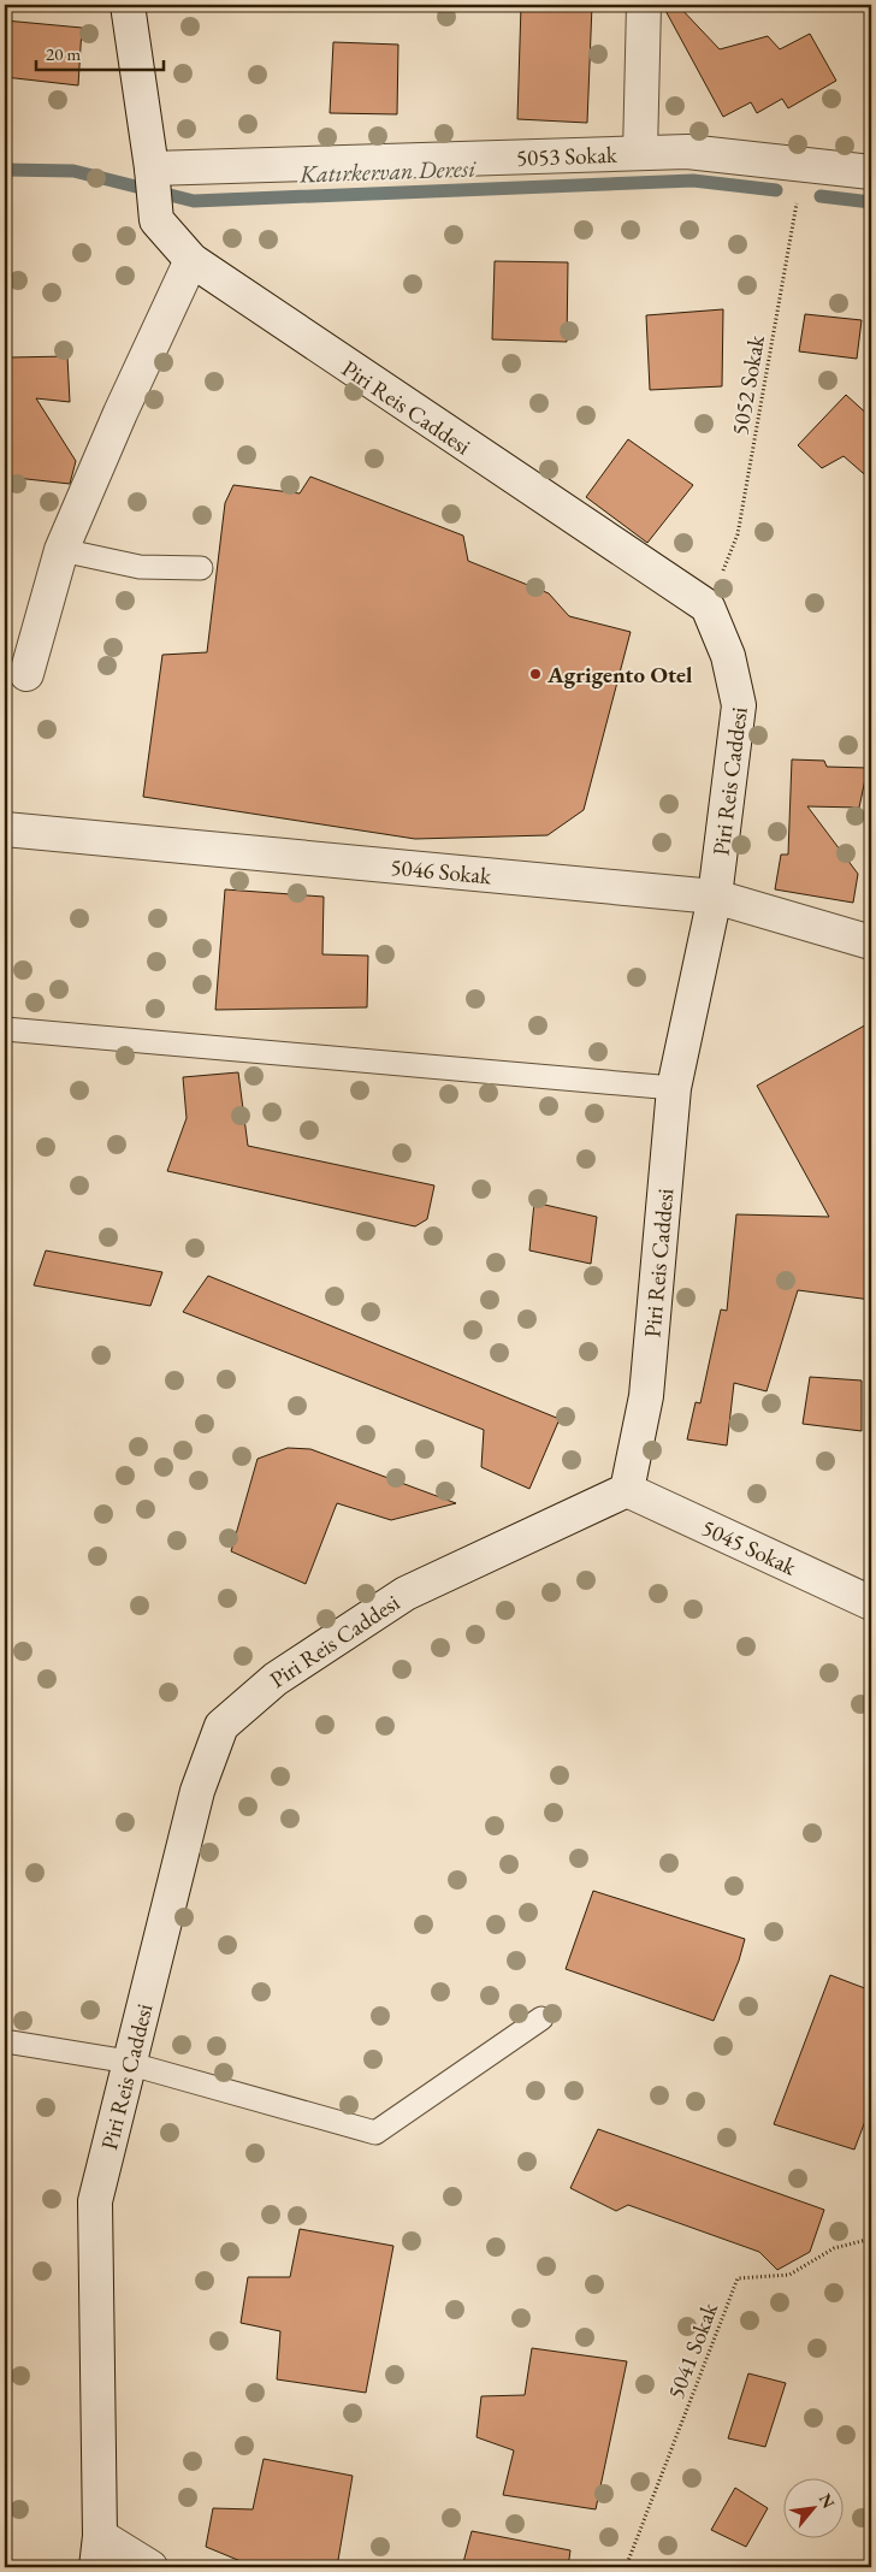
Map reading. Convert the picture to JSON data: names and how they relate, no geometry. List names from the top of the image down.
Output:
{
  "streets": {
    "street": [
      "5053 Sokak",
      "Piri Reis Caddesi",
      "5046 Sokak",
      "5045 Sokak"
    ],
    "path": ["5052 Sokak", "5041 Sokak"]
  },
  "crossings": [
    ["5053 Sokak", "5052 Sokak"],
    ["5053 Sokak", "Piri Reis Caddesi"],
    ["5052 Sokak", "Piri Reis Caddesi"],
    ["Piri Reis Caddesi", "5046 Sokak"],
    ["Piri Reis Caddesi", "5045 Sokak"]
  ],
  "water": ["Katırkervan Deresi"],
  "places": ["Agrigento Otel"],
  "scale_bar": "20 m",
  "north": "top right"
}
